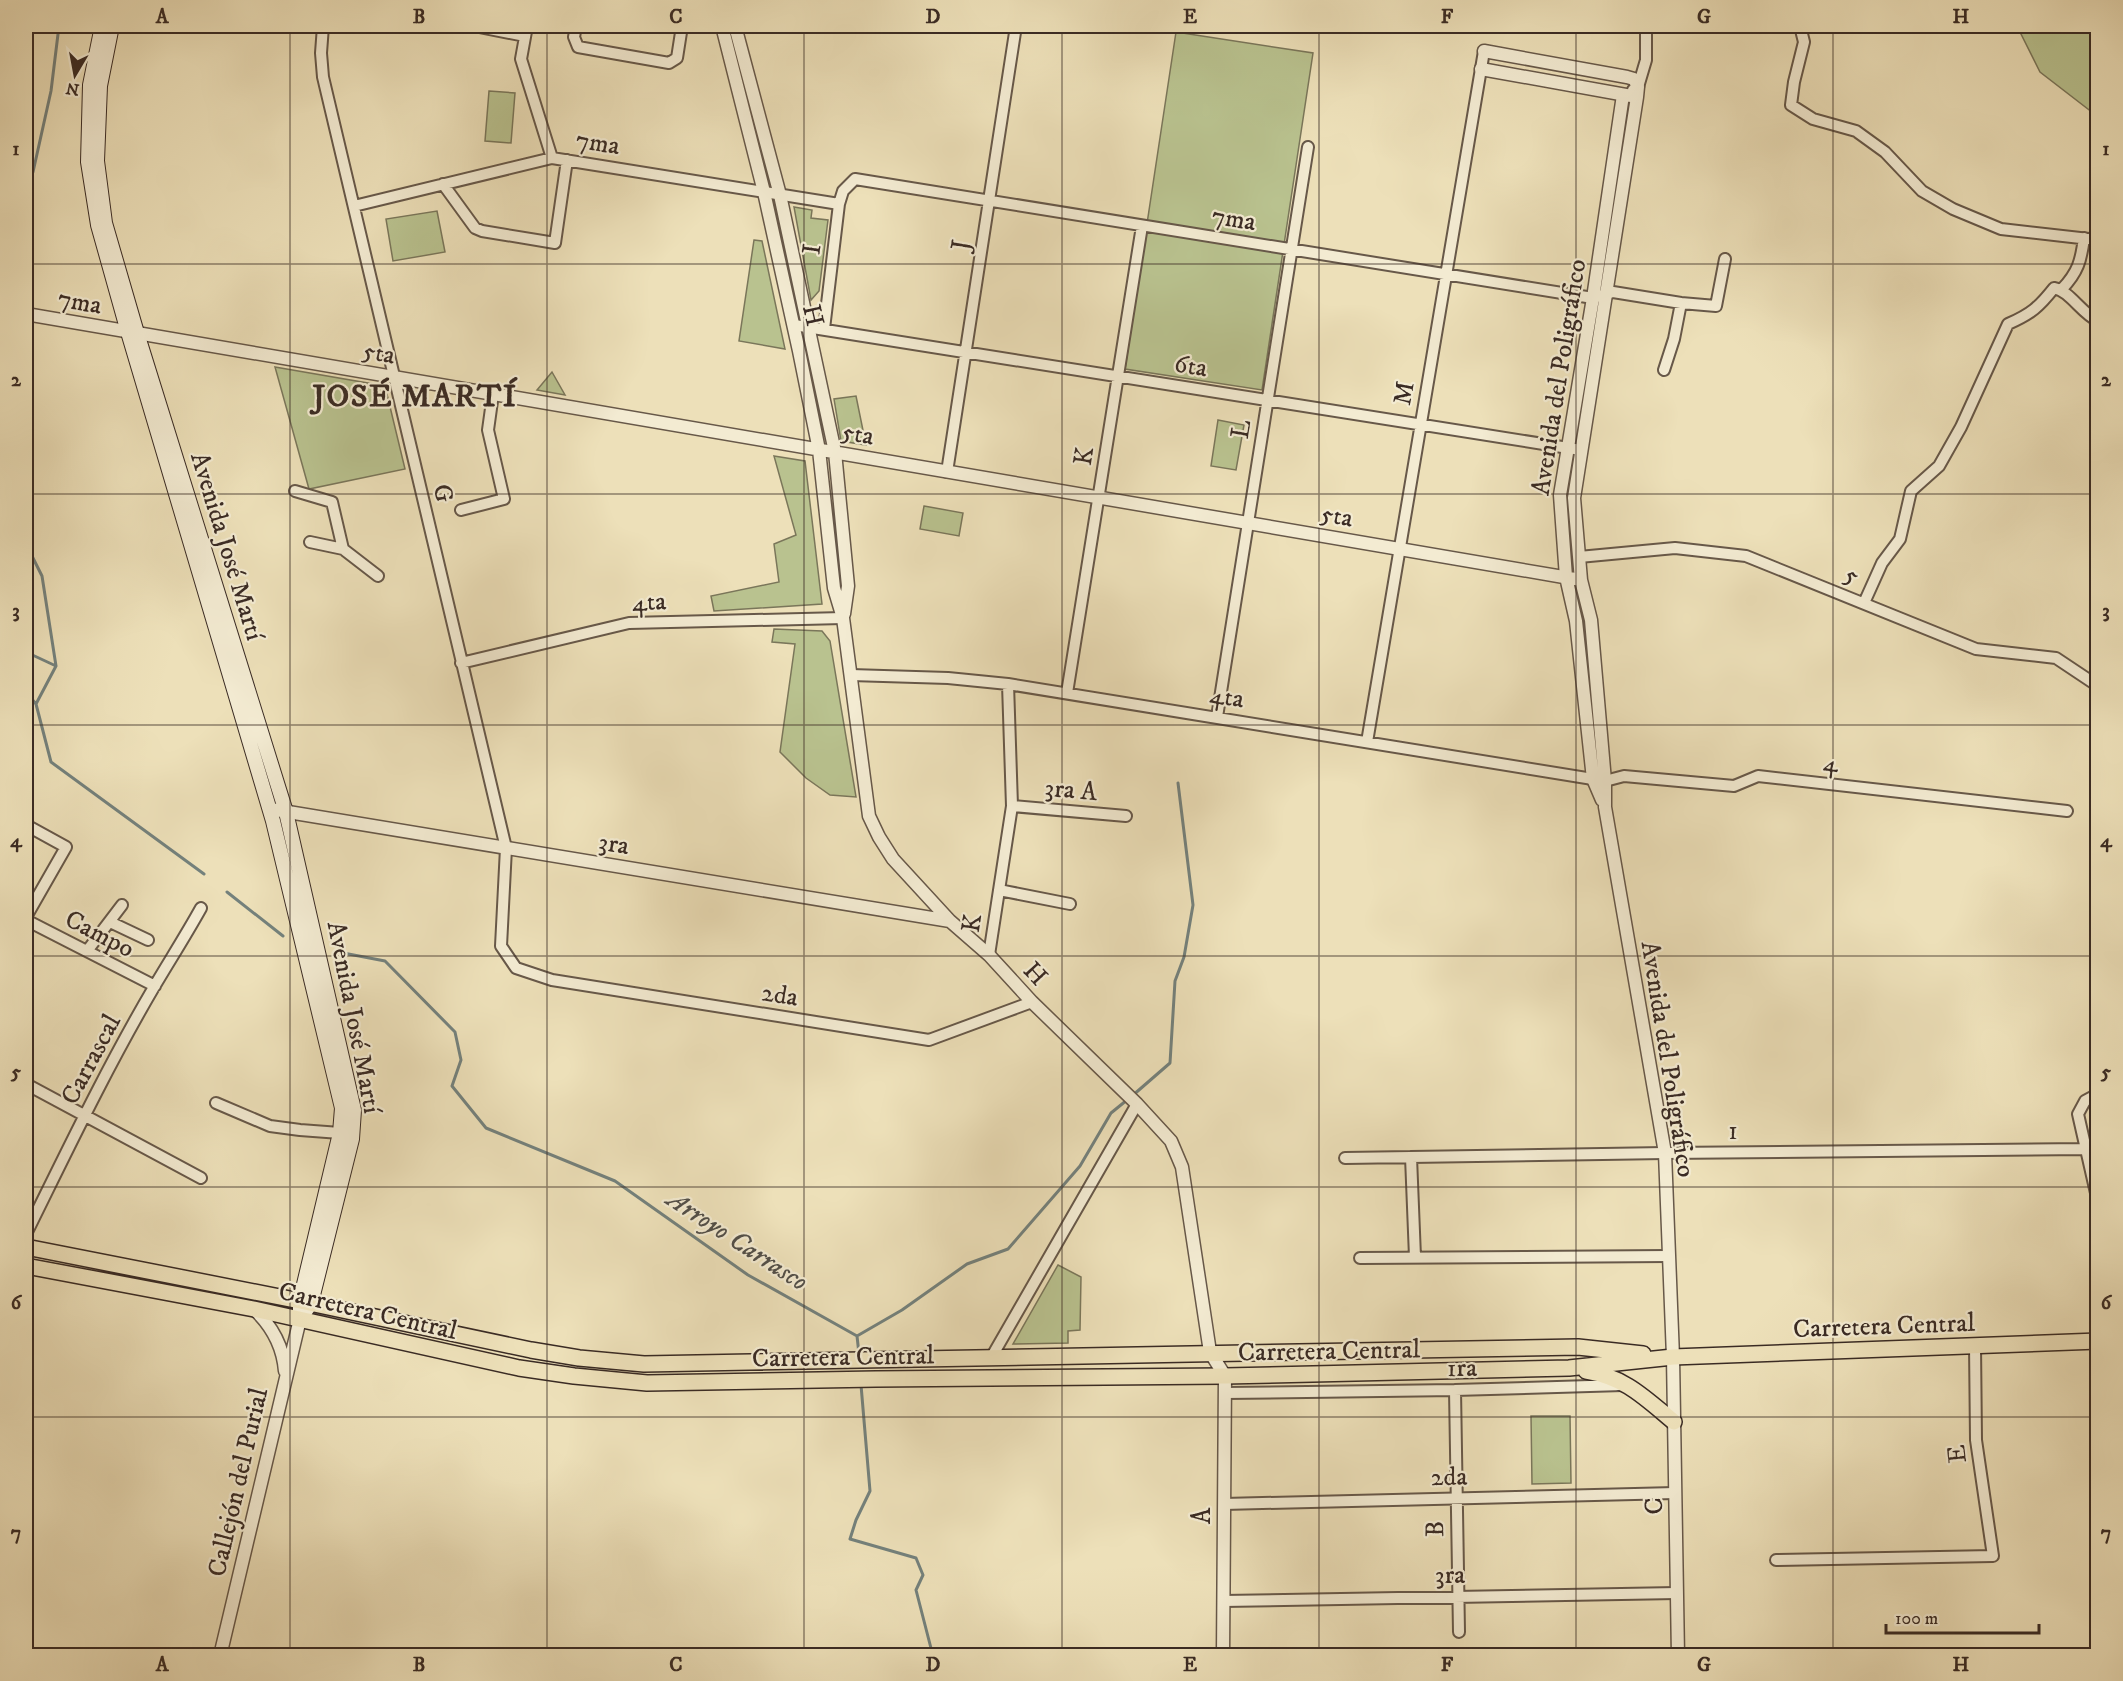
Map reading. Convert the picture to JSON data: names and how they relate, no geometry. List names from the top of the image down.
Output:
{
  "streets": {
    "main road": ["Avenida José Martí", "Carretera Central"],
    "street": [
      "7ma",
      "J",
      "I",
      "H",
      "5ta",
      "6ta",
      "Avenida del Poligráfico",
      "M",
      "L",
      "K",
      "G",
      "5",
      "4ta",
      "4",
      "3ra A",
      "3ra",
      "Campo",
      "2da",
      "Carrascal",
      "1",
      "1ra",
      "E",
      "Callejón del Purial",
      "C",
      "A",
      "B"
    ]
  },
  "crossings": [
    ["7ma", "J"],
    ["7ma", "I"],
    ["7ma", "H"],
    ["7ma", "5ta"],
    ["7ma", "Avenida del Poligráfico"],
    ["7ma", "M"],
    ["7ma", "L"],
    ["7ma", "K"],
    ["7ma", "G"],
    ["7ma", "Avenida José Martí"],
    ["J", "5ta"],
    ["J", "6ta"],
    ["I", "6ta"],
    ["H", "5ta"],
    ["H", "6ta"],
    ["H", "K"],
    ["H", "4ta"],
    ["H", "3ra"],
    ["H", "2da"],
    ["H", "Carretera Central"],
    ["5ta", "Avenida del Poligráfico"],
    ["5ta", "M"],
    ["5ta", "L"],
    ["5ta", "K"],
    ["5ta", "G"],
    ["5ta", "Avenida José Martí"],
    ["6ta", "Avenida del Poligráfico"],
    ["6ta", "M"],
    ["6ta", "L"],
    ["6ta", "K"],
    ["Avenida del Poligráfico", "5"],
    ["Avenida del Poligráfico", "4ta"],
    ["Avenida del Poligráfico", "4"],
    ["Avenida del Poligráfico", "1"],
    ["Avenida del Poligráfico", "Carretera Central"],
    ["Avenida del Poligráfico", "C"],
    ["M", "4ta"],
    ["L", "4ta"],
    ["K", "4ta"],
    ["K", "3ra A"],
    ["G", "4ta"],
    ["G", "3ra"],
    ["G", "2da"],
    ["Avenida José Martí", "3ra"],
    ["Avenida José Martí", "Carretera Central"],
    ["Avenida José Martí", "Callejón del Purial"],
    ["4ta", "4"],
    ["3ra", "C"],
    ["3ra", "A"],
    ["3ra", "B"],
    ["Campo", "Carrascal"],
    ["2da", "C"],
    ["2da", "A"],
    ["2da", "B"],
    ["Carretera Central", "E"],
    ["Carretera Central", "Callejón del Purial"],
    ["Carretera Central", "C"],
    ["Carretera Central", "A"],
    ["1ra", "A"],
    ["1ra", "B"]
  ],
  "districts": ["JOSÉ MARTÍ"],
  "water": ["Arroyo Carrasco"],
  "scale_bar": "100 m",
  "north": "bottom",
  "grid": {
    "columns": [
      "A",
      "B",
      "C",
      "D",
      "E",
      "F",
      "G",
      "H"
    ],
    "rows": [
      "1",
      "2",
      "3",
      "4",
      "5",
      "6",
      "7"
    ]
  }
}
